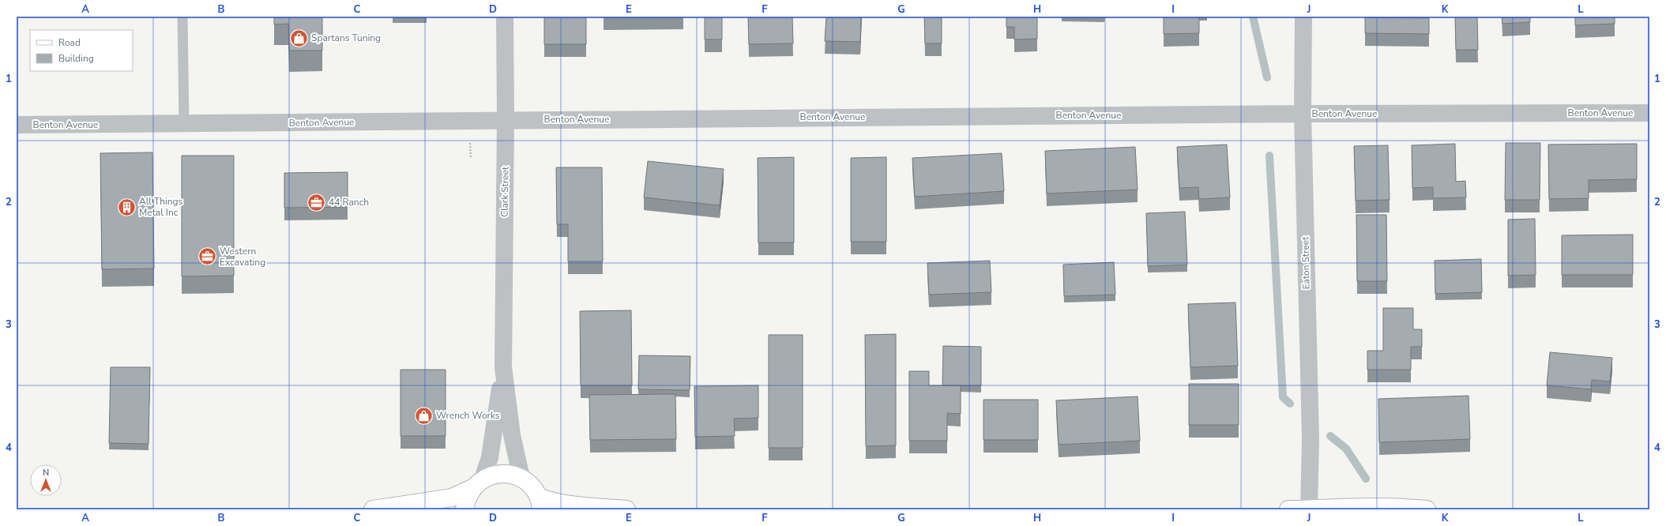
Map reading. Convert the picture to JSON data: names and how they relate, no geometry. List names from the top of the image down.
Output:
{
  "streets": {
    "street": ["Benton Avenue", "Clark Street", "Eaton Street"]
  },
  "crossings": [
    ["Benton Avenue", "Clark Street"],
    ["Benton Avenue", "Eaton Street"]
  ],
  "places": {
    "shop": ["Spartans Tuning", "Wrench Works"],
    "office": ["44 Ranch", "Western Excavating"],
    "building": ["All Things Metal Inc"]
  },
  "legend": ["Road", "Building"],
  "north": "top",
  "grid": {
    "columns": [
      "A",
      "B",
      "C",
      "D",
      "E",
      "F",
      "G",
      "H",
      "I",
      "J",
      "K",
      "L"
    ],
    "rows": [
      "1",
      "2",
      "3",
      "4"
    ]
  }
}
